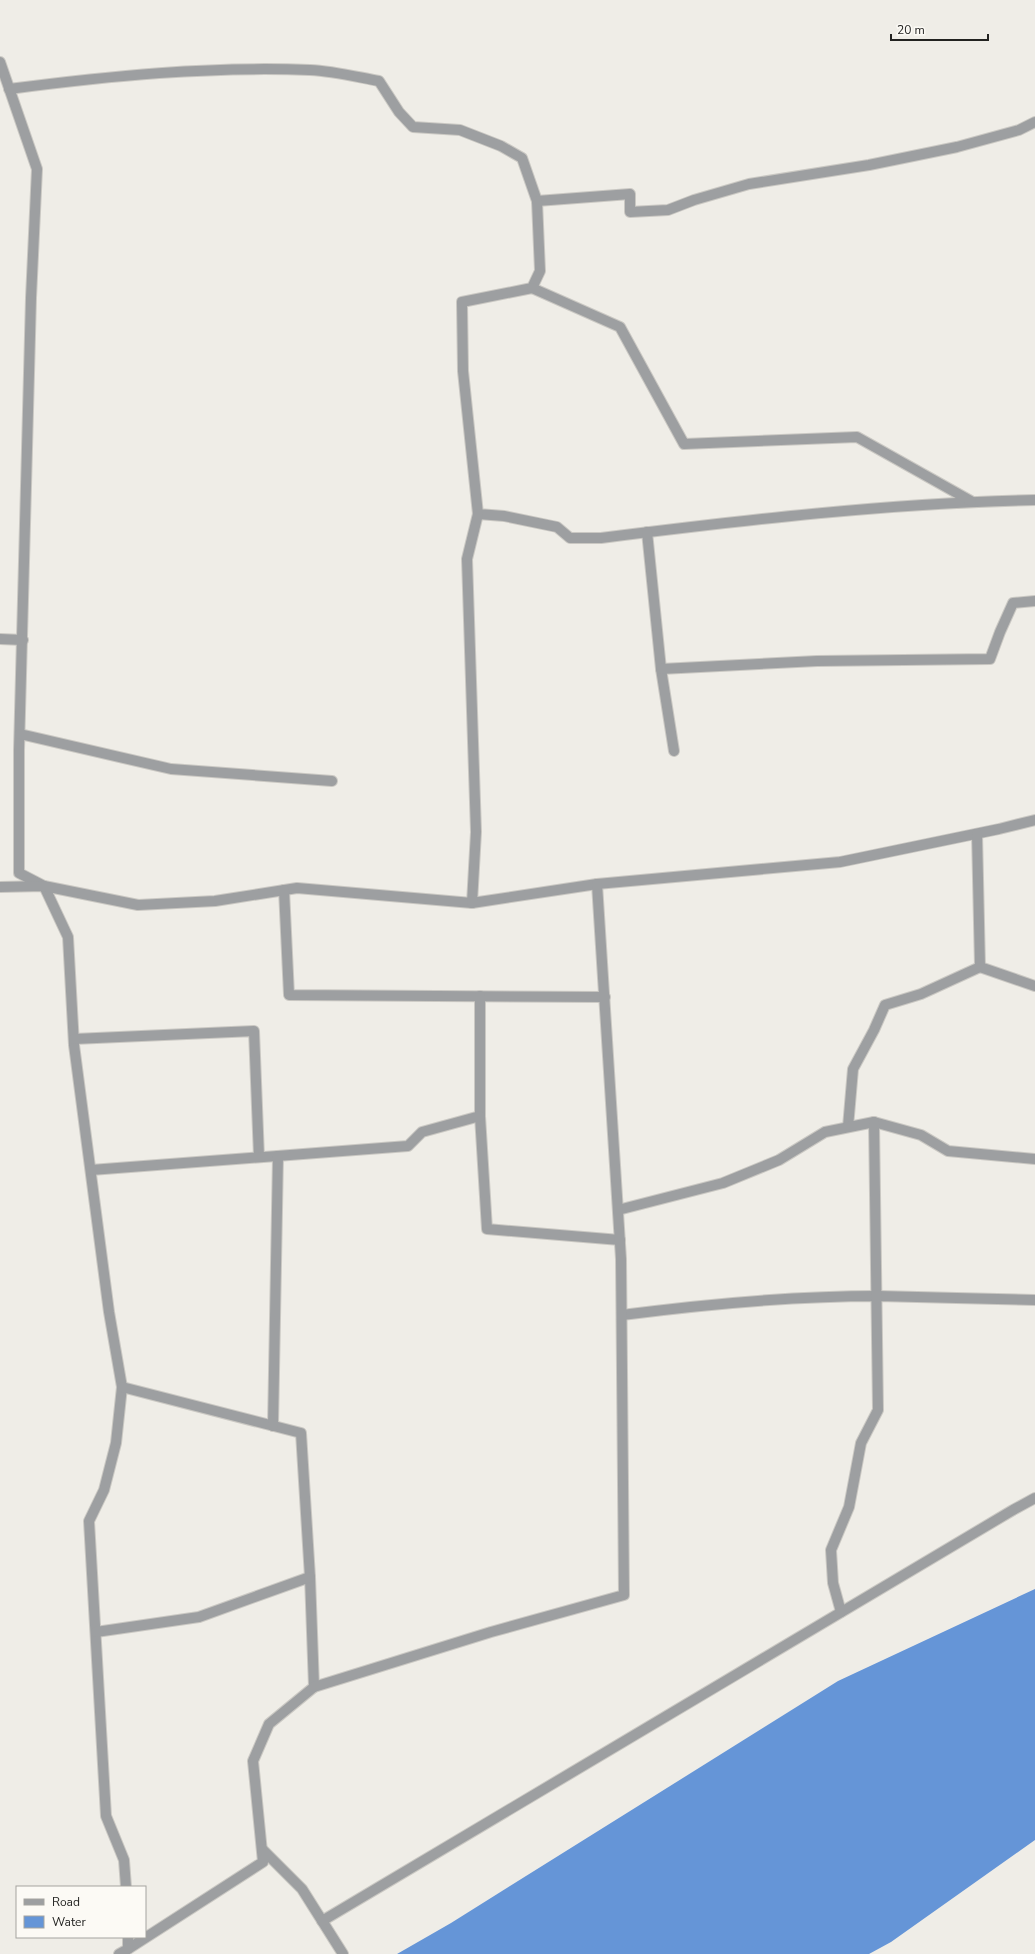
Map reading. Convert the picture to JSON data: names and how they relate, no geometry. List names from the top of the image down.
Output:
{
  "legend": ["Road", "Water"],
  "scale_bar": "20 m"
}
